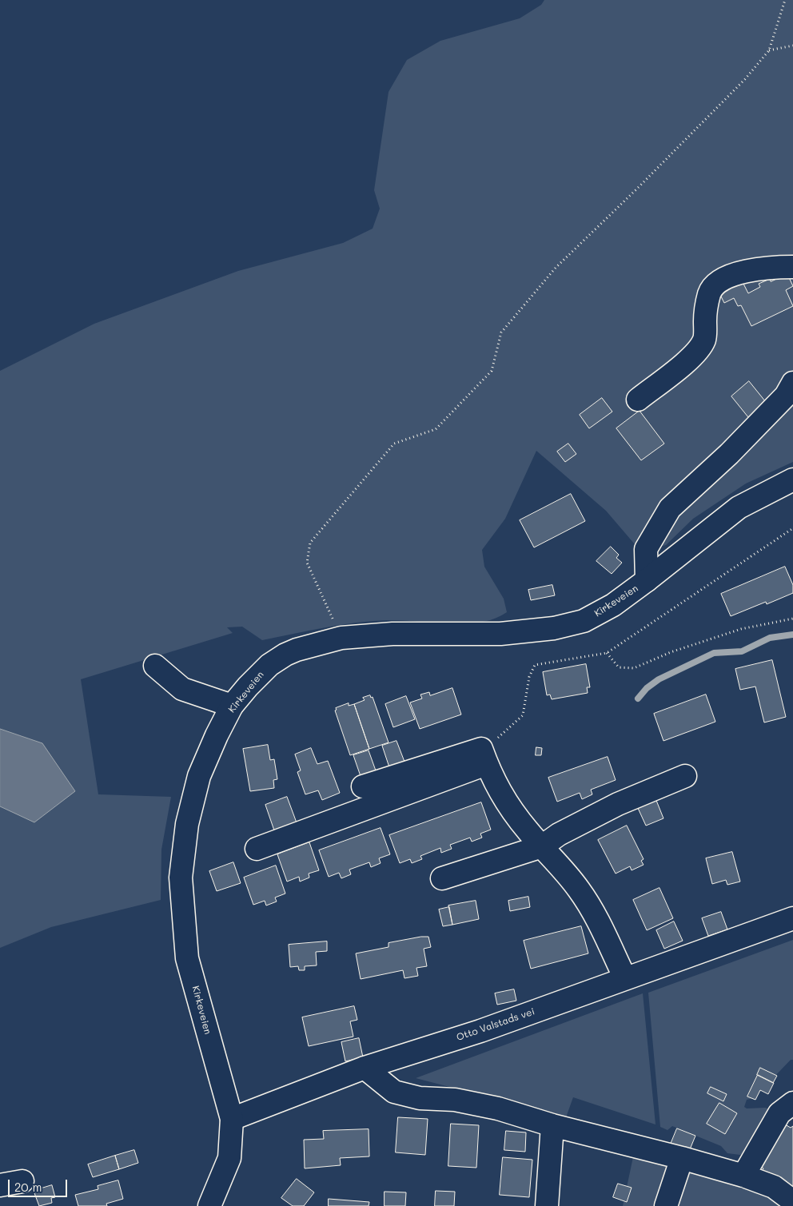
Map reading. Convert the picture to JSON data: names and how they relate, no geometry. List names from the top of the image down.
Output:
{
  "streets": {
    "main road": ["Kirkeveien", "Otto Valstads vei"]
  },
  "crossings": [
    ["Kirkeveien", "Otto Valstads vei"]
  ],
  "scale_bar": "20 m"
}
